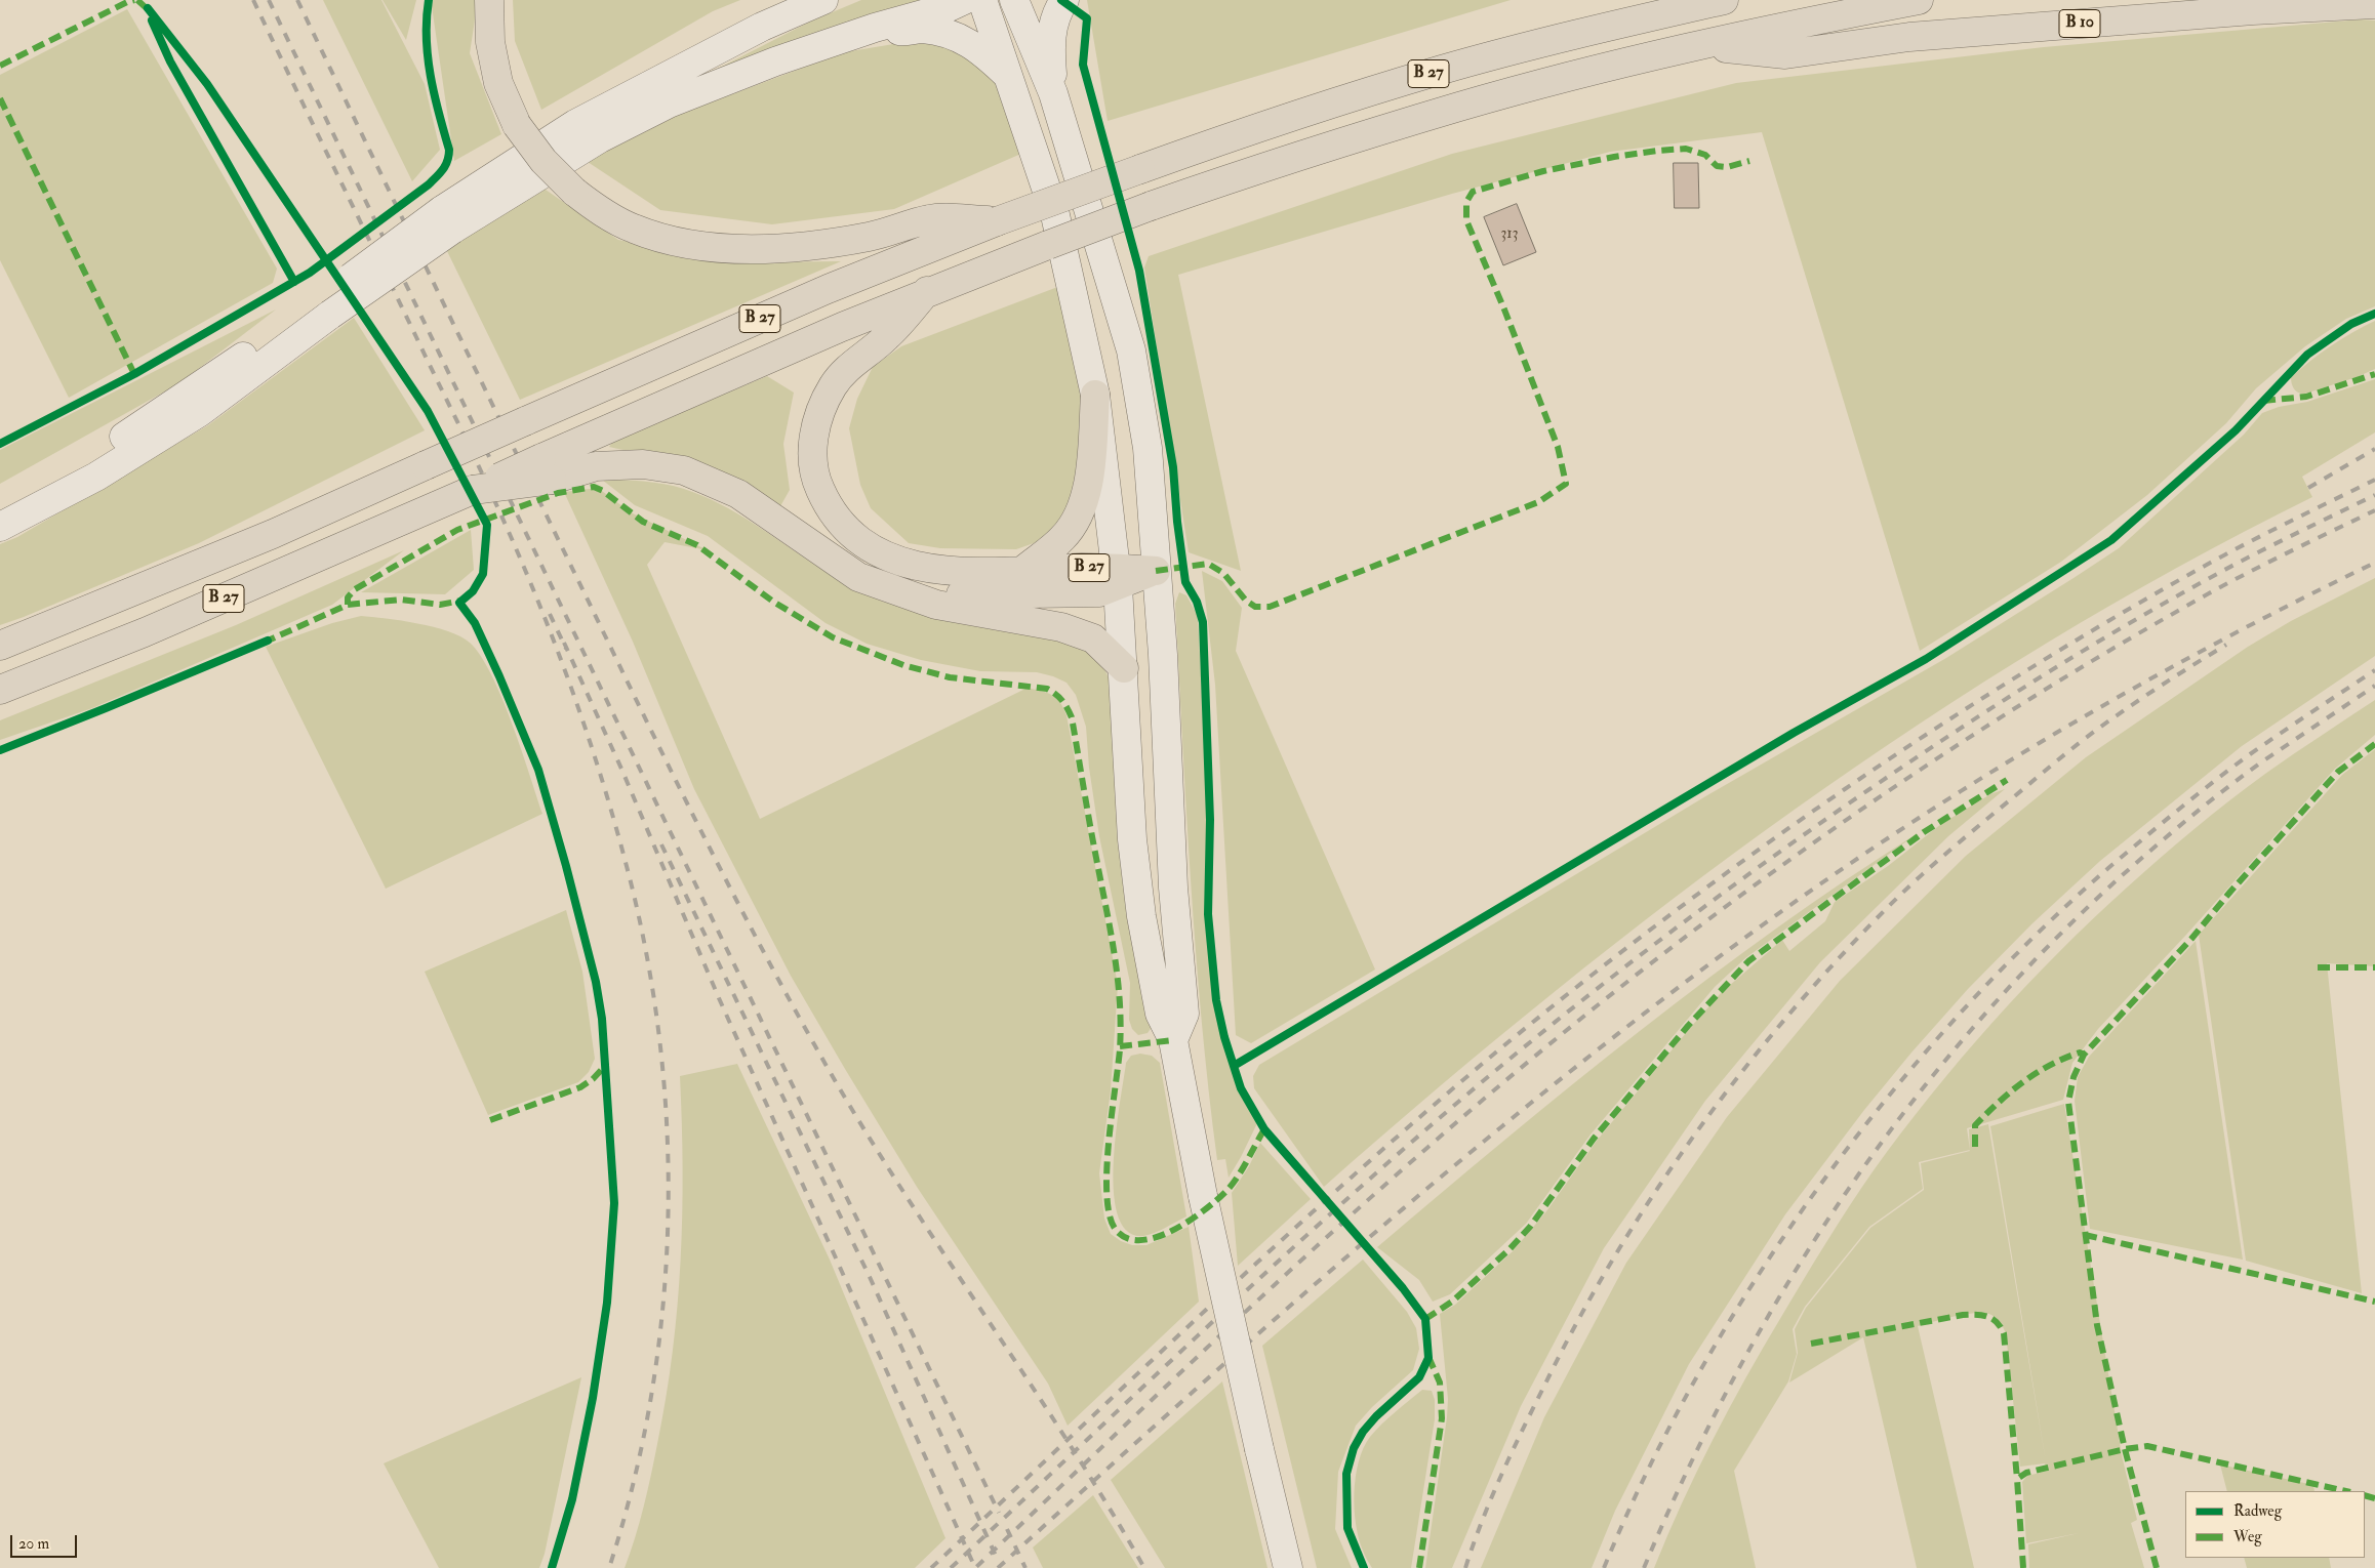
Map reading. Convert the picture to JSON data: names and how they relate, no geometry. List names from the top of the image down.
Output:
{
  "streets": {
    "highway": ["B 10", "B 27"]
  },
  "crossings": [
    ["B 10", "B 27"]
  ],
  "house_numbers": ["313"],
  "legend": ["Radweg", "Weg"],
  "scale_bar": "20 m"
}
